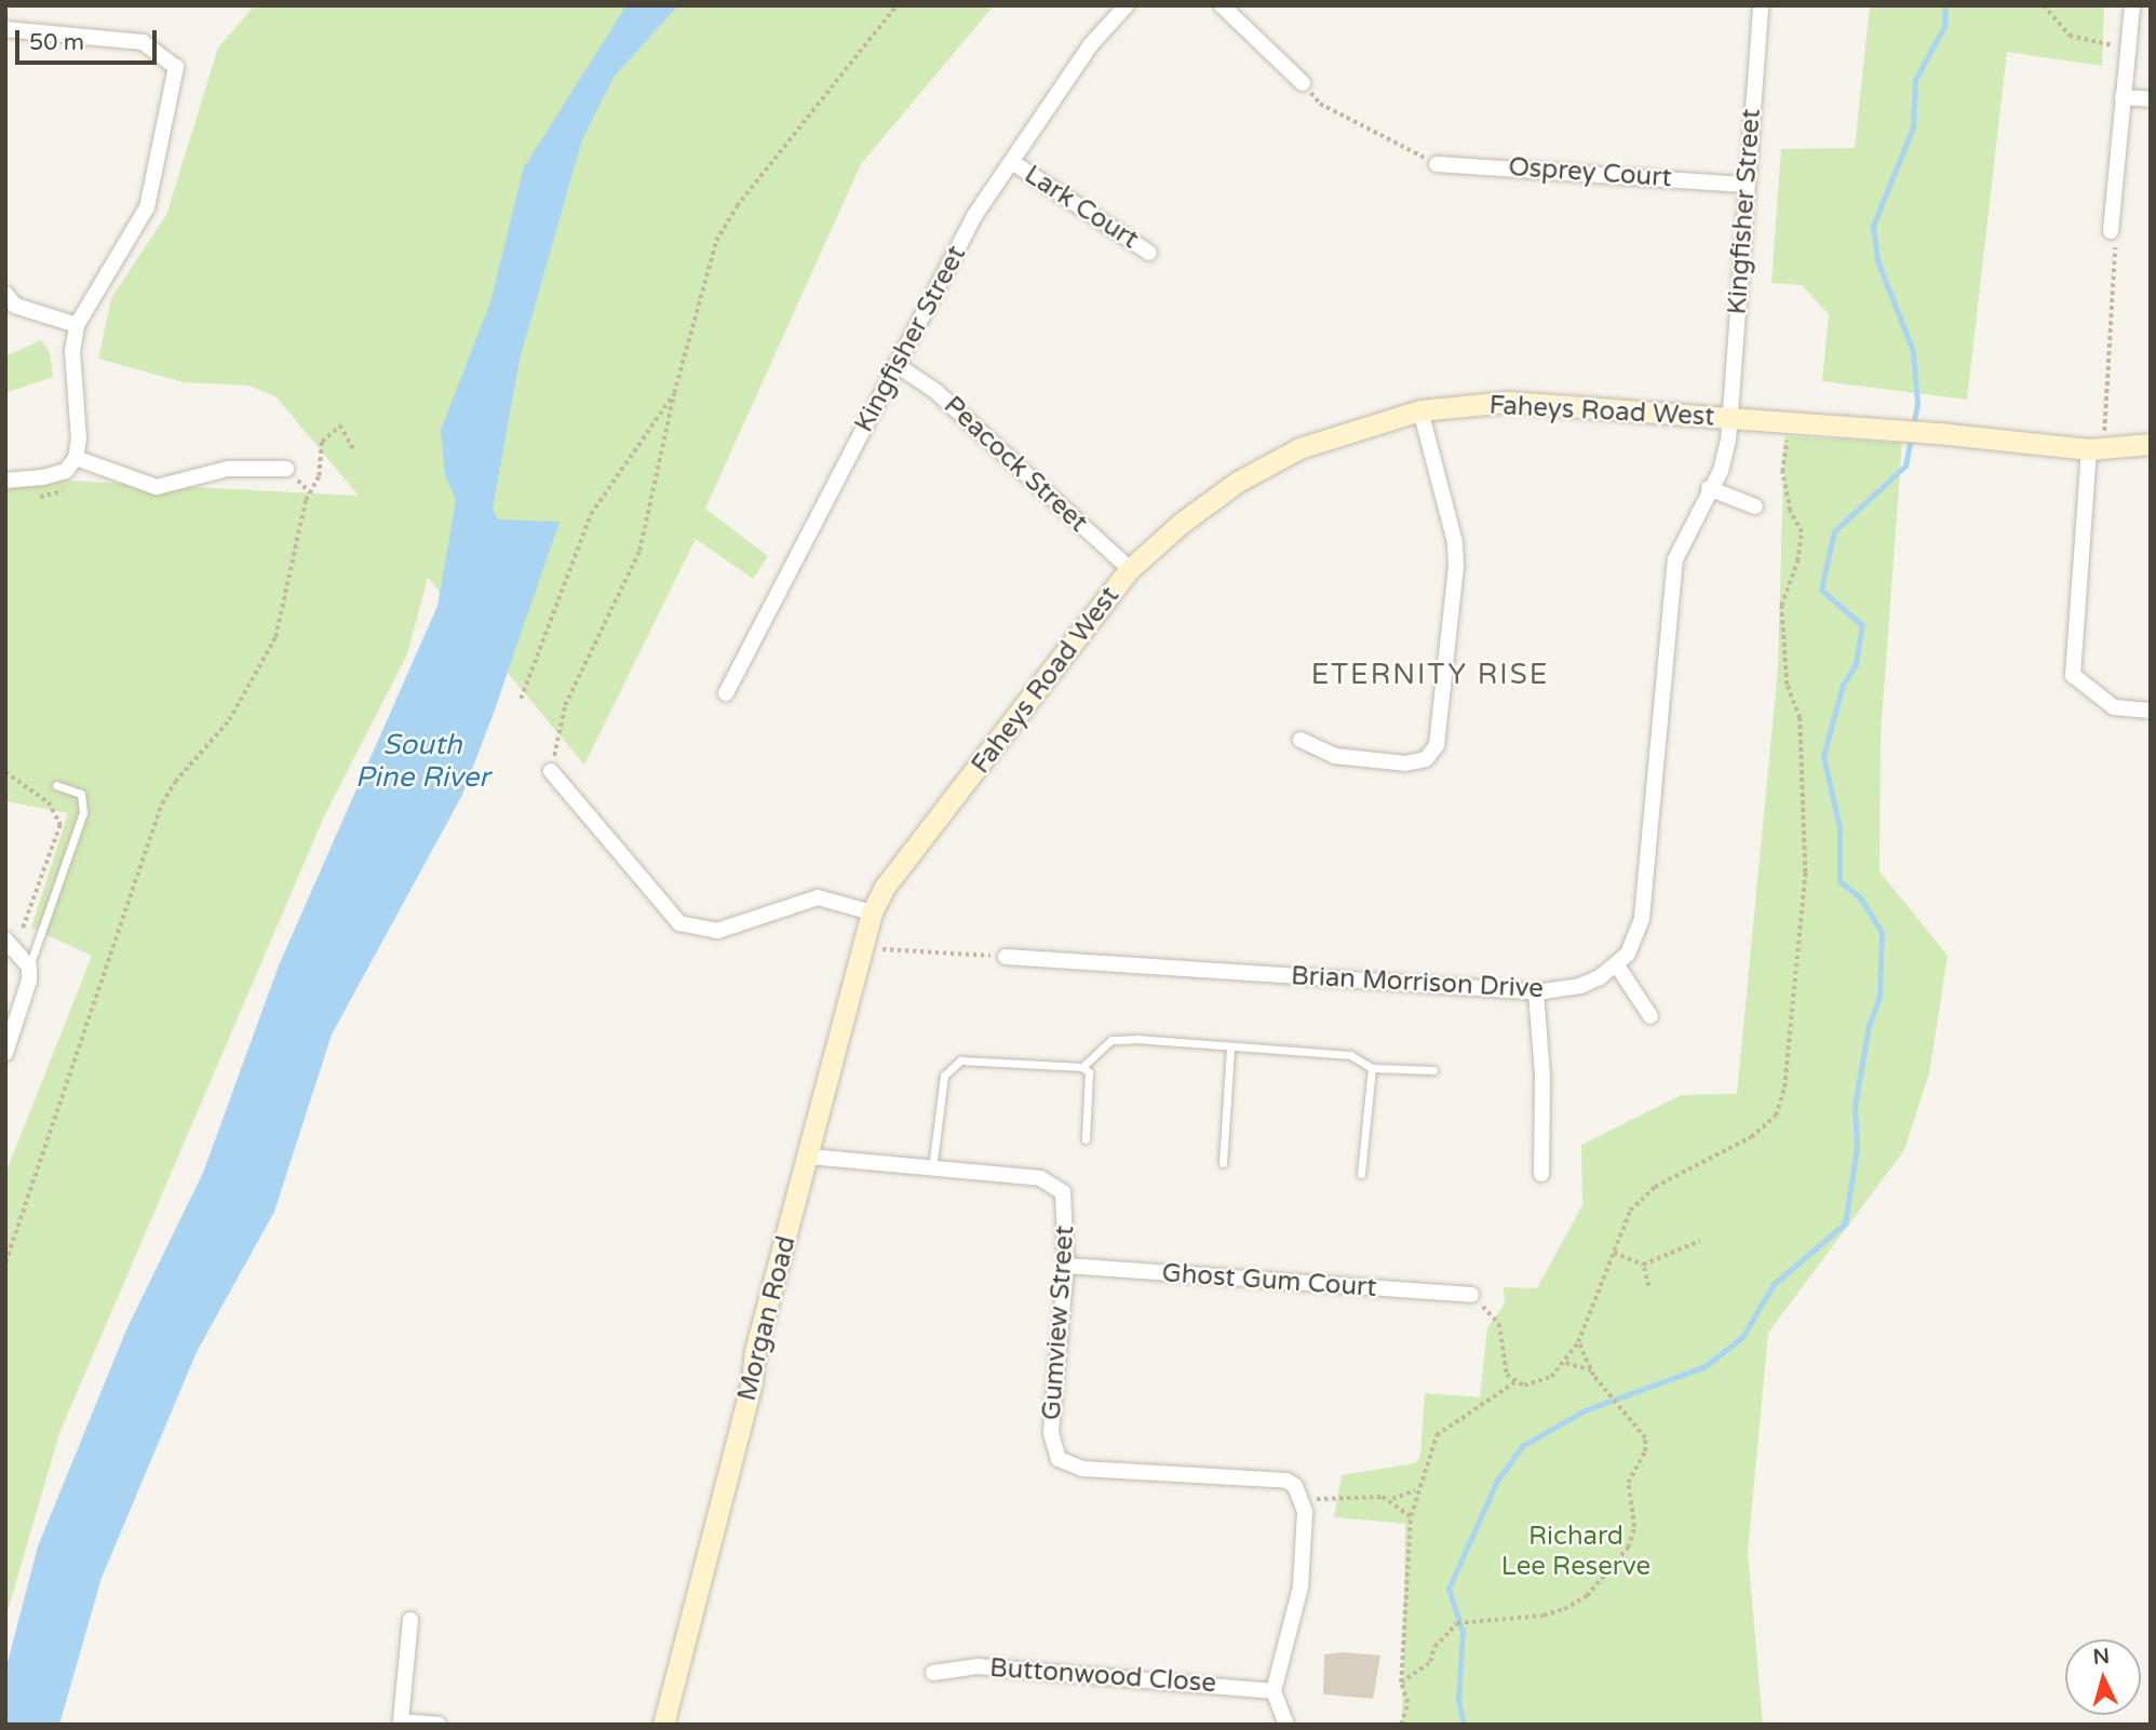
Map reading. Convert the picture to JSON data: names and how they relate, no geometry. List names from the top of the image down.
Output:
{
  "streets": {
    "street": [
      "Osprey Court",
      "Lark Court",
      "Kingfisher Street",
      "Faheys Road West",
      "Peacock Street",
      "Brian Morrison Drive",
      "Ghost Gum Court",
      "Morgan Road",
      "Gumview Street",
      "Buttonwood Close"
    ]
  },
  "crossings": [
    ["Osprey Court", "Kingfisher Street"],
    ["Lark Court", "Kingfisher Street"],
    ["Kingfisher Street", "Faheys Road West"],
    ["Kingfisher Street", "Peacock Street"],
    ["Kingfisher Street", "Brian Morrison Drive"],
    ["Faheys Road West", "Peacock Street"],
    ["Faheys Road West", "Brian Morrison Drive"],
    ["Faheys Road West", "Morgan Road"],
    ["Ghost Gum Court", "Gumview Street"],
    ["Morgan Road", "Gumview Street"]
  ],
  "districts": ["ETERNITY RISE"],
  "water": ["South Pine River"],
  "parks": ["Richard Lee Reserve"],
  "scale_bar": "50 m",
  "north": "top"
}
